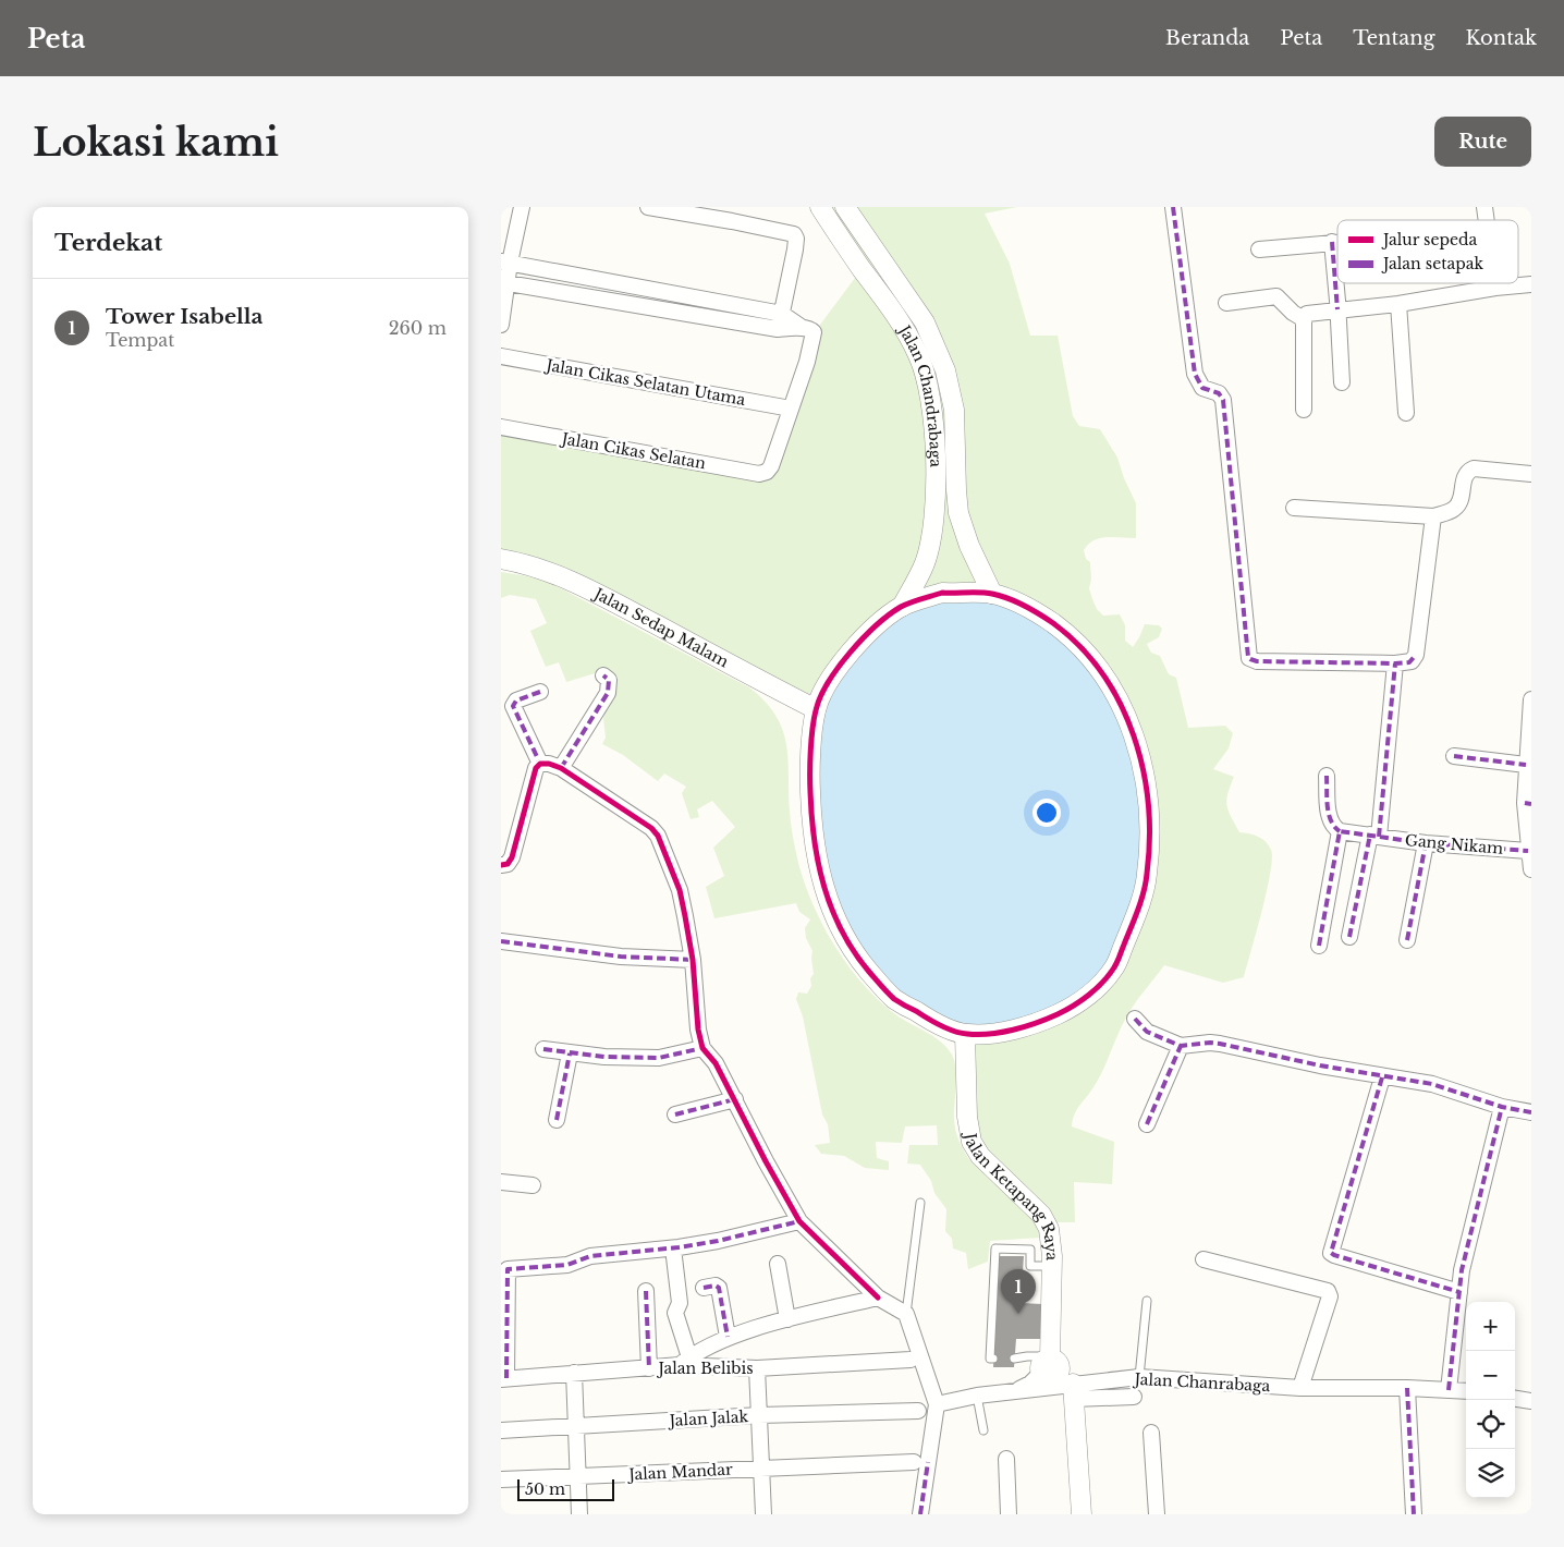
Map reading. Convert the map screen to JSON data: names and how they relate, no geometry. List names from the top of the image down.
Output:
{
  "streets": {
    "street": [
      "Jalan Cikas Selatan Utama",
      "Jalan Chandrabaga",
      "Jalan Cikas Selatan",
      "Jalan Sedap Malam",
      "Gang Nikam",
      "Jalan Ketapang Raya",
      "Jalan Belibis",
      "Jalan Chanrabaga",
      "Jalan Jalak",
      "Jalan Mandar"
    ]
  },
  "crossings": [
    ["Jalan Cikas Selatan Utama", "Jalan Cikas Selatan"],
    ["Jalan Ketapang Raya", "Jalan Chanrabaga"]
  ],
  "legend": ["Jalur sepeda", "Jalan setapak"],
  "scale_bar": "50 m",
  "page": {
    "header": "Peta",
    "nav": [
      "Beranda",
      "Peta",
      "Tentang",
      "Kontak"
    ],
    "buttons": "Rute",
    "title": "Lokasi kami",
    "heading": "Terdekat",
    "list": [
      {
        "mark": "1",
        "name": "Tower Isabella",
        "note": "Tempat",
        "value": "260 m"
      }
    ],
    "pins": "1",
    "map_buttons": ["+", "−"],
    "scale": "50 m"
  }
}
